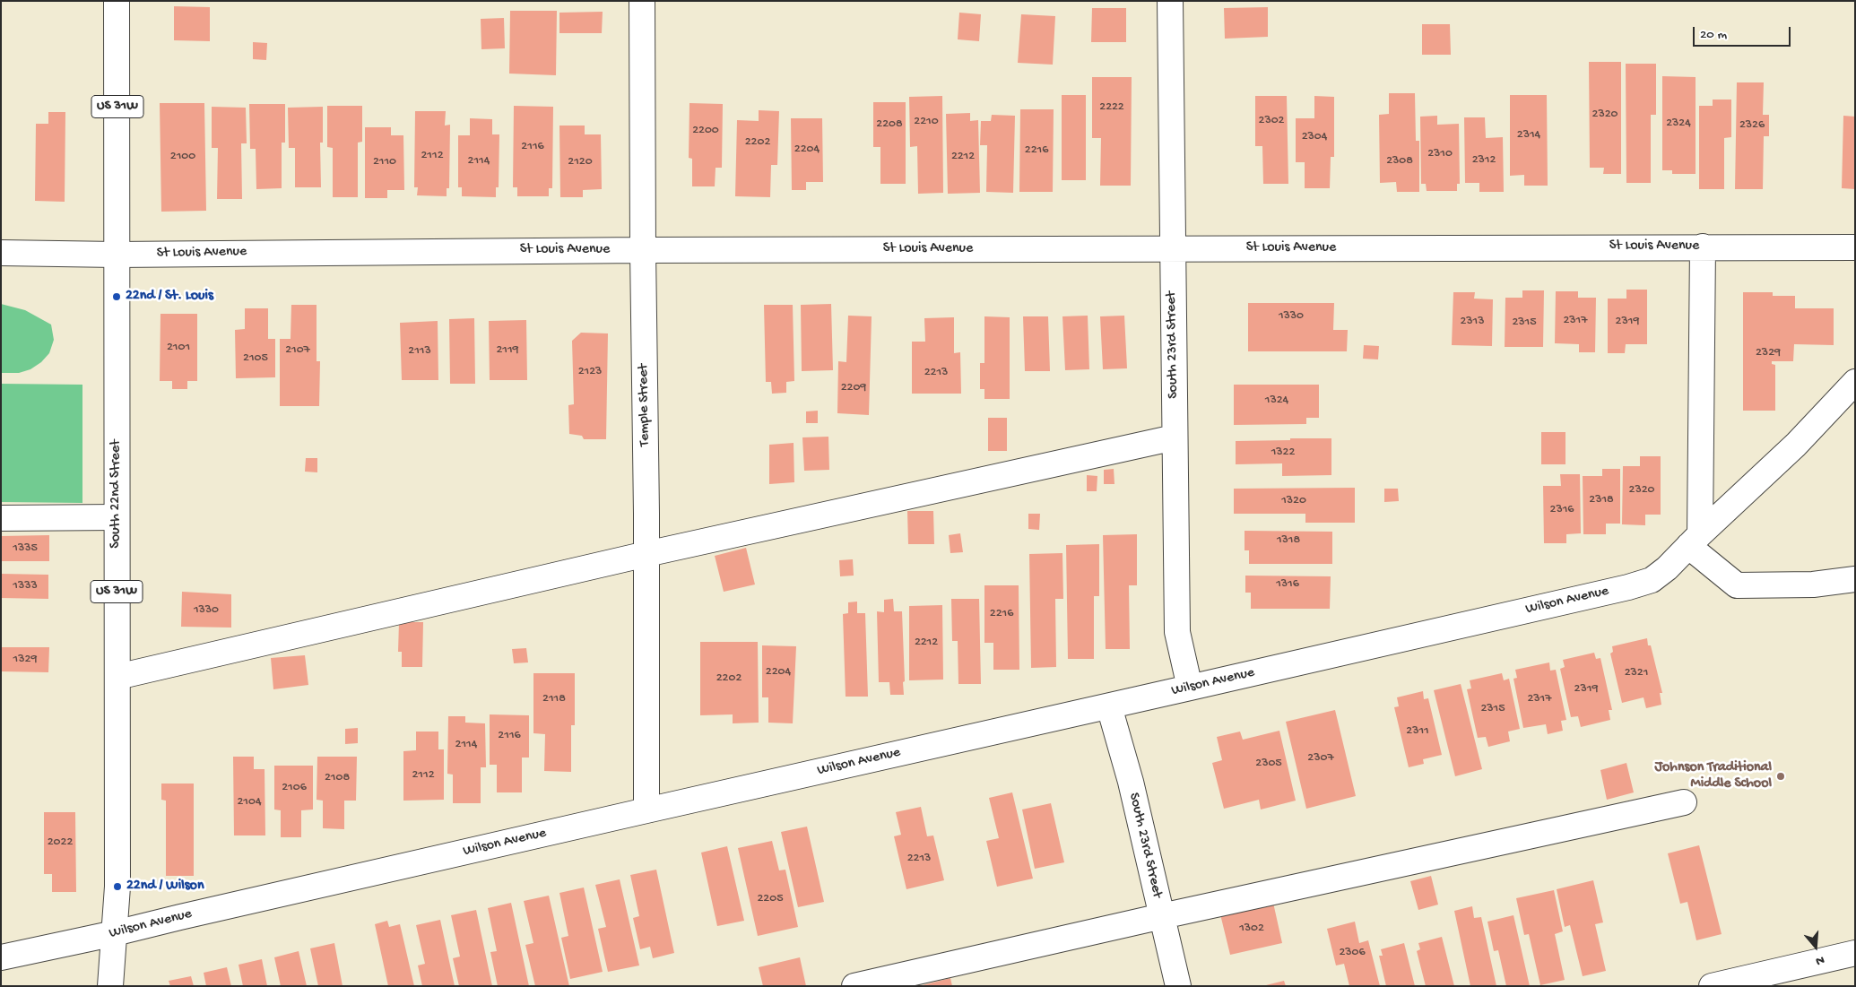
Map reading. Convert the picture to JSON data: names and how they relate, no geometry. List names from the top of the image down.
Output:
{
  "streets": {
    "street": [
      "US 31W",
      "St Louis Avenue",
      "South 23rd Street",
      "Temple Street",
      "South 22nd Street",
      "Wilson Avenue"
    ]
  },
  "crossings": [
    ["St Louis Avenue", "South 23rd Street"],
    ["St Louis Avenue", "Temple Street"],
    ["St Louis Avenue", "South 22nd Street"],
    ["South 23rd Street", "Wilson Avenue"],
    ["Temple Street", "Wilson Avenue"],
    ["South 22nd Street", "Wilson Avenue"]
  ],
  "places": ["22nd / St. Louis", "Johnson Traditional Middle School", "22nd / Wilson"],
  "house_numbers": [
    "2222",
    "2320",
    "2302",
    "2210",
    "2324",
    "2208",
    "2326",
    "2200",
    "2314",
    "2304",
    "2202",
    "2116",
    "2204",
    "2216",
    "2310",
    "2112",
    "2100",
    "2212",
    "2312",
    "2114",
    "2308",
    "2110",
    "2120",
    "1330",
    "2317",
    "2313",
    "2319",
    "2315",
    "2101",
    "2107",
    "2119",
    "2113",
    "2329",
    "2105",
    "2123",
    "2213",
    "2209",
    "1324",
    "1322",
    "2320",
    "2318",
    "1320",
    "2316",
    "1318",
    "1335",
    "1316",
    "1333",
    "1330",
    "2216",
    "2212",
    "1329",
    "2204",
    "2321",
    "2202",
    "2319",
    "2118",
    "2317",
    "2315",
    "2311",
    "2116",
    "2114",
    "2307",
    "2305",
    "2112",
    "2108",
    "2106",
    "2104",
    "2022",
    "2213",
    "2205",
    "1302",
    "2306"
  ],
  "scale_bar": "20 m",
  "north": "bottom"
}
